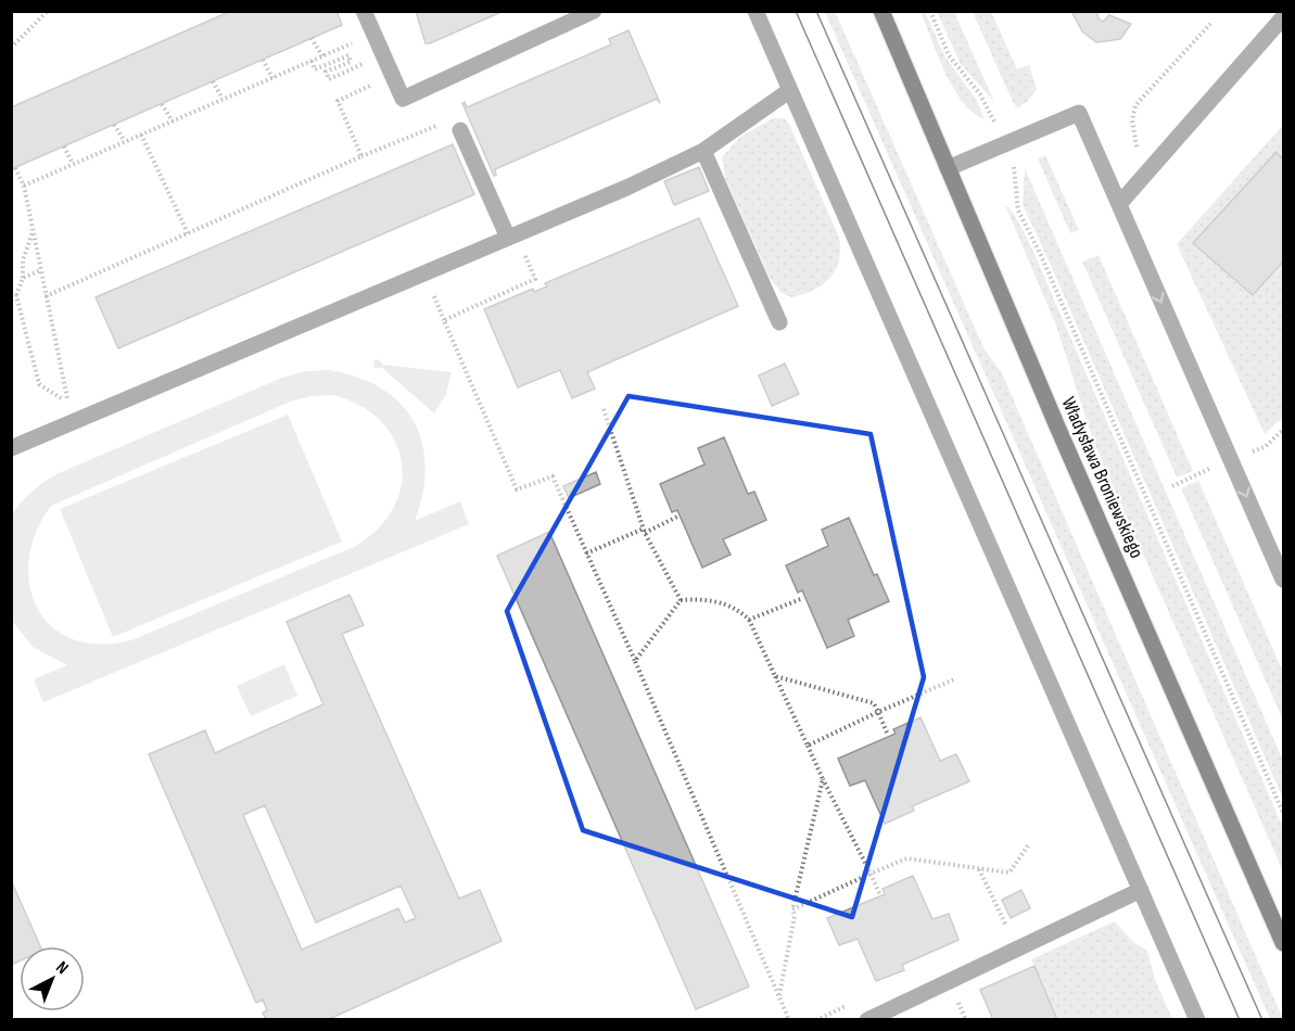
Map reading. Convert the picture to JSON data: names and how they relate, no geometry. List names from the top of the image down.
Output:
{
  "streets": {
    "main road": ["Władysława Broniewskiego"]
  },
  "north": "top right"
}
